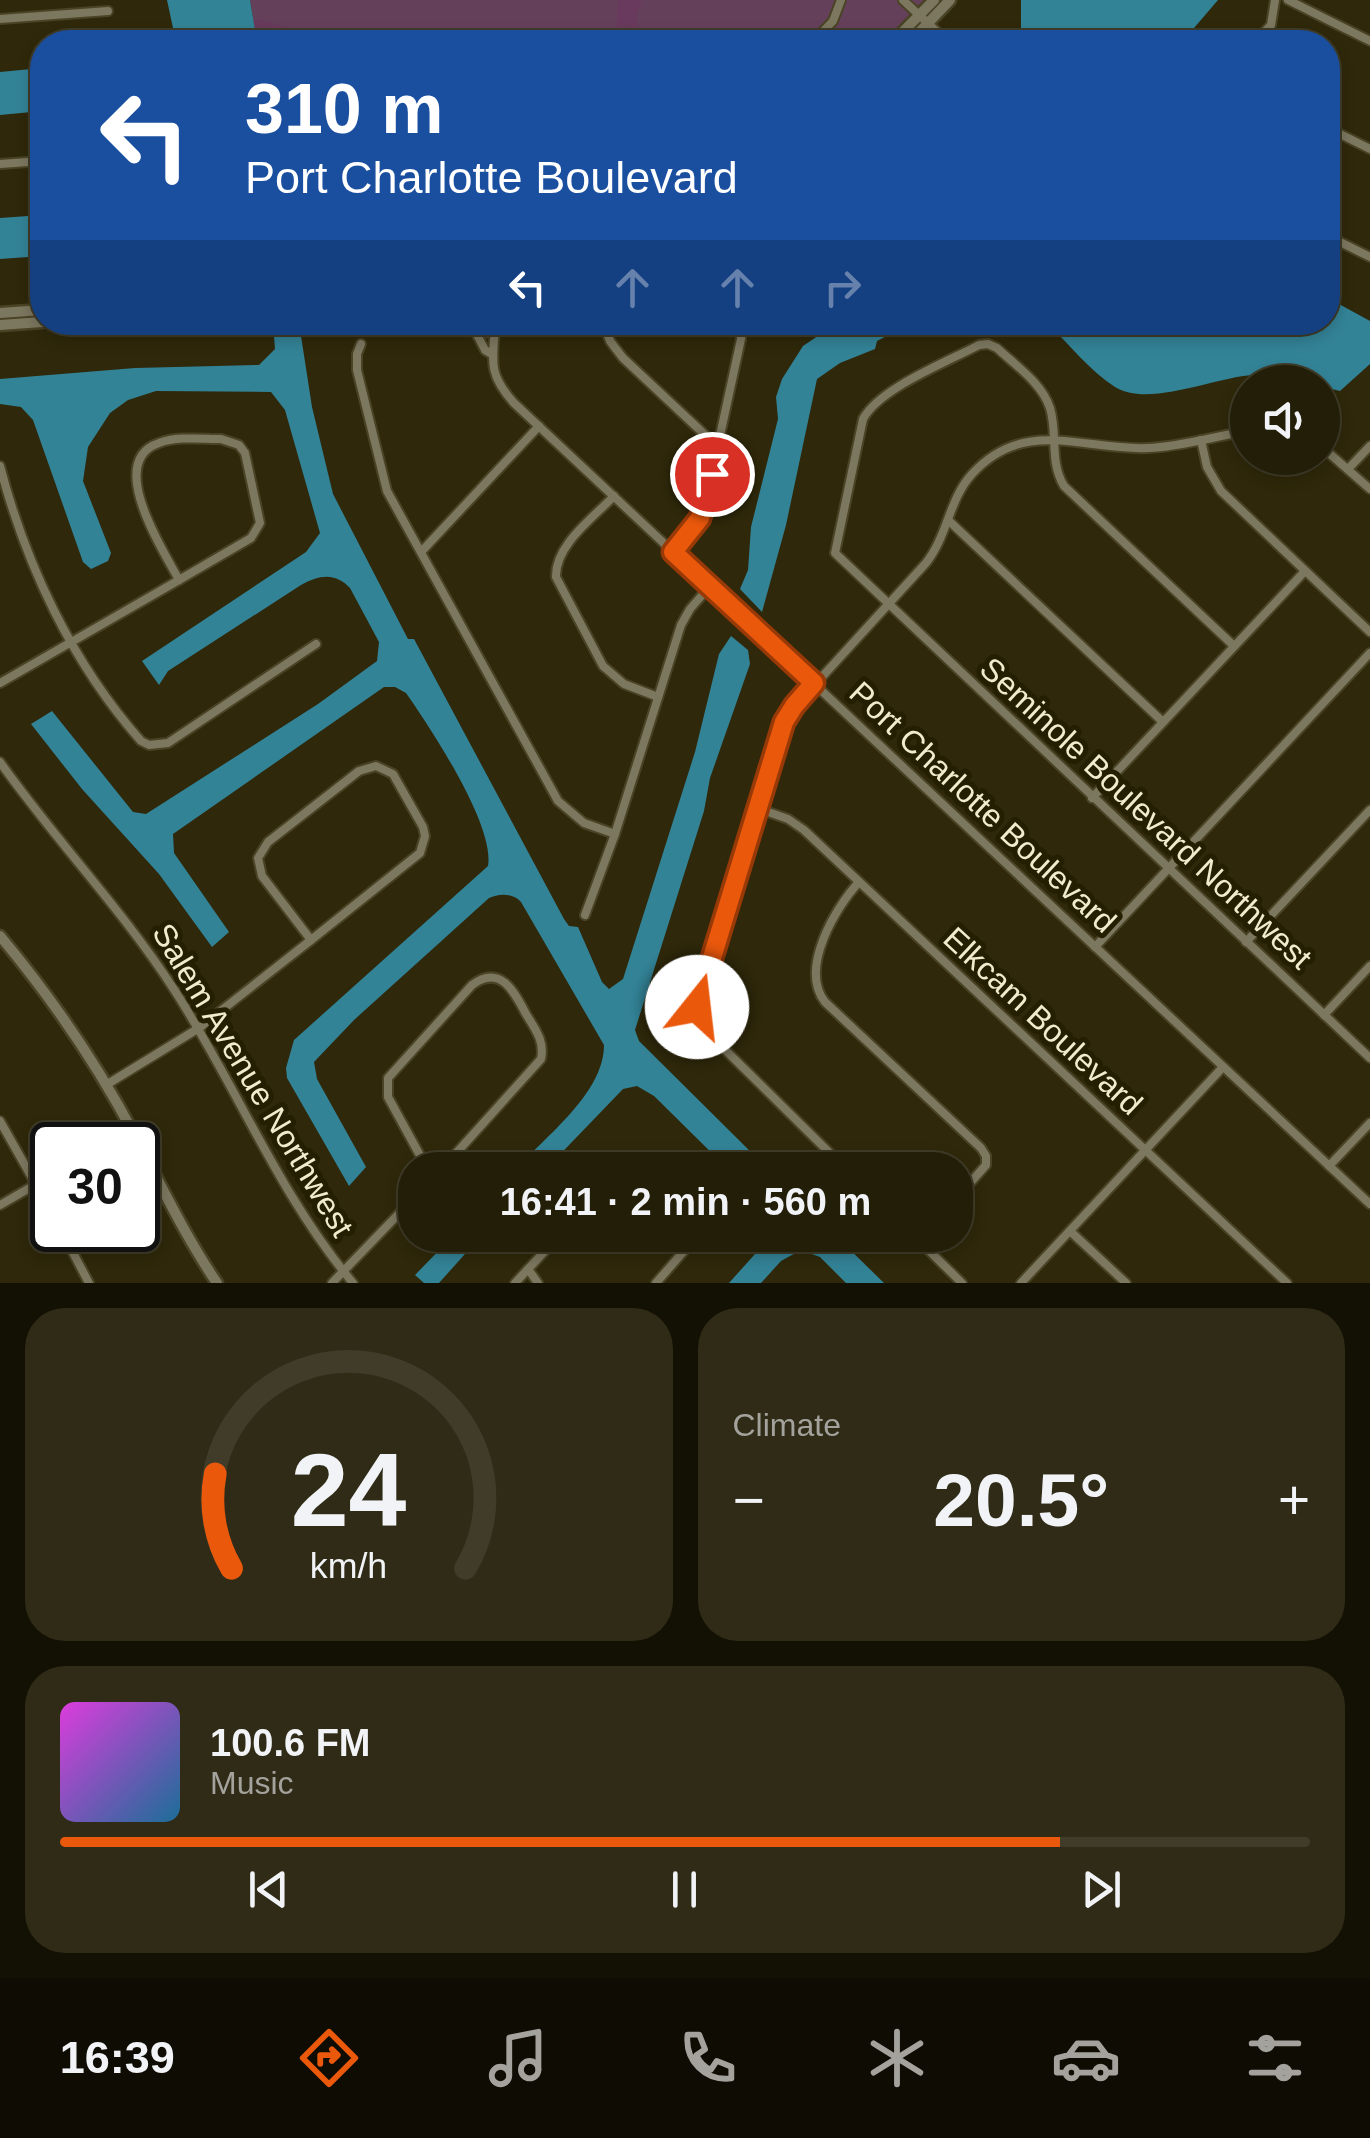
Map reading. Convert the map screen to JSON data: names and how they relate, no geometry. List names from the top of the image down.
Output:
{
  "streets": {
    "street": [
      "Port Charlotte Boulevard",
      "Seminole Boulevard Northwest",
      "Elkcam Boulevard",
      "Salem Avenue Northwest"
    ]
  },
  "page": {
    "turn": ["310 m", "Port Charlotte Boulevard"],
    "limit": "30",
    "trip": "16:41 · 2 min · 560 m",
    "tile": "Climate",
    "heat": ["−", "20.5°", "+"],
    "song": ["100.6 FM", "Music"],
    "tabs": "16:39",
    "gauge": ["24", "km/h"]
  }
}
